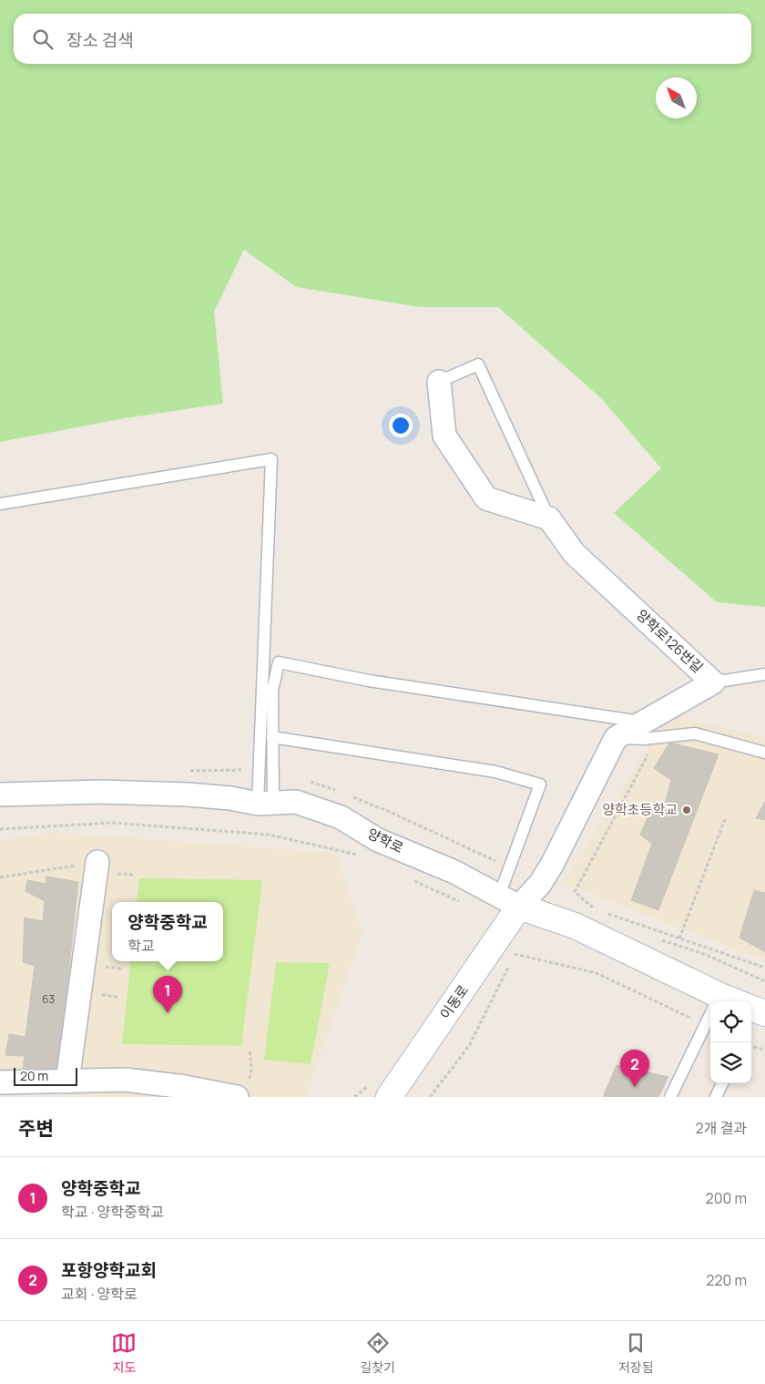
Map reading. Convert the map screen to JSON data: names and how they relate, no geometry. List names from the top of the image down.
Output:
{
  "streets": {
    "street": ["양학로126번길", "양학로", "이동로"]
  },
  "crossings": [
    ["양학로126번길", "양학로"],
    ["양학로126번길", "이동로"],
    ["양학로", "이동로"]
  ],
  "places": ["양학초등학교"],
  "house_numbers": ["63"],
  "scale_bar": "20 m",
  "north": "top left",
  "page": {
    "search": "장소 검색",
    "popup": ["양학중학교", "학교"],
    "pins": ["1", "2"],
    "scale": "20 m",
    "heading": ["주변", "2개 결과"],
    "list": [
      {
        "mark": "1",
        "name": "양학중학교",
        "note": "학교 · 양학중학교",
        "value": "200 m"
      },
      {
        "mark": "2",
        "name": "포항양학교회",
        "note": "교회 · 양학로",
        "value": "220 m"
      }
    ],
    "nav": ["지도", "길찾기", "저장됨"]
  }
}
